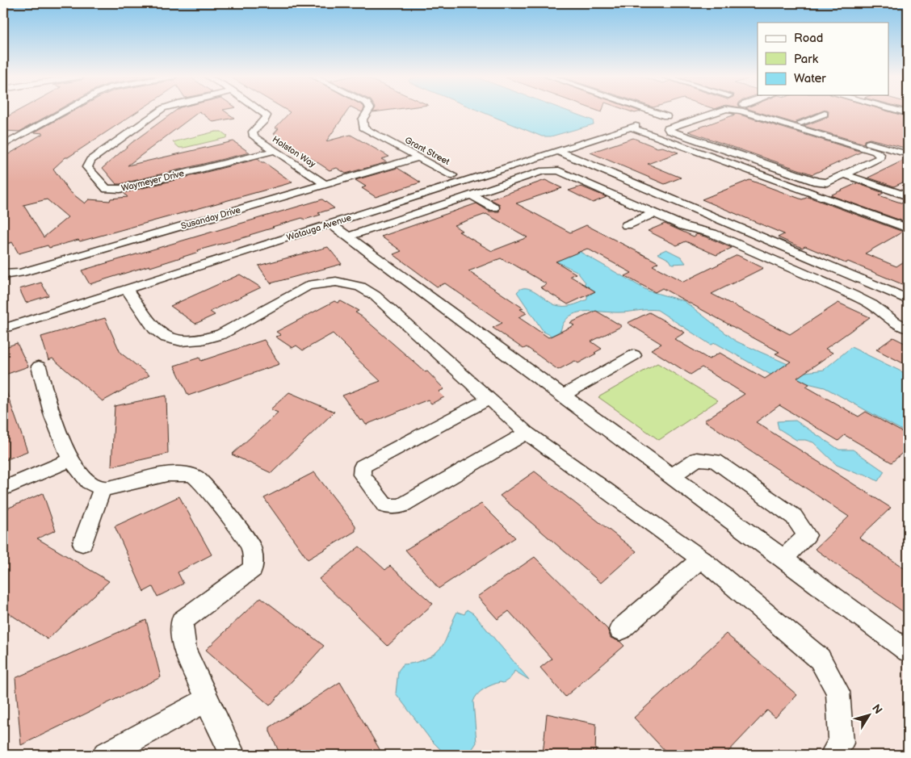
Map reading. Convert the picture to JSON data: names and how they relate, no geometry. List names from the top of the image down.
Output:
{
  "streets": {
    "street": [
      "Grant Street",
      "Holston Way",
      "Waymeyer Drive",
      "Susanday Drive",
      "Watauga Avenue"
    ]
  },
  "crossings": [
    ["Grant Street", "Susanday Drive"],
    ["Holston Way", "Waymeyer Drive"],
    ["Holston Way", "Susanday Drive"]
  ],
  "legend": ["Road", "Park", "Water"],
  "north": "top right"
}
